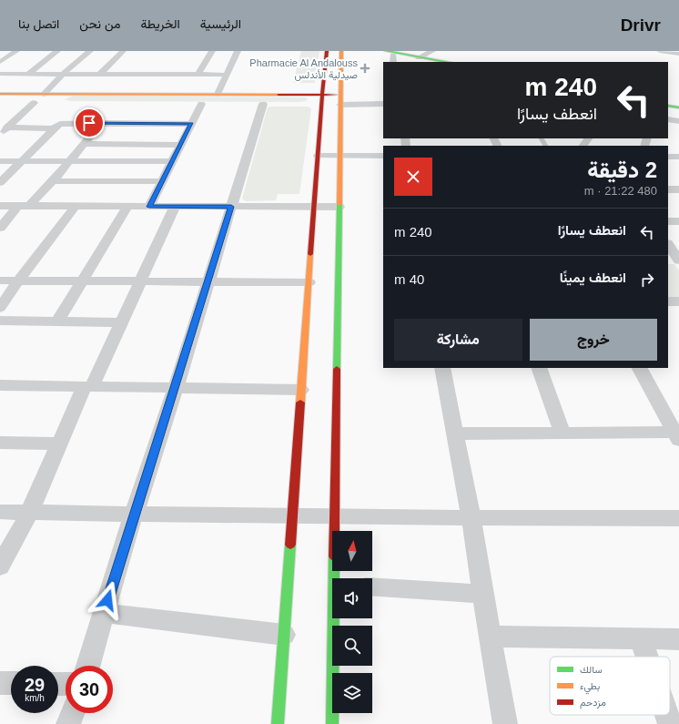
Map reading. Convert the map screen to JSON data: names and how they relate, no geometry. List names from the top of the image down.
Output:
{
  "places": {
    "health": ["Pharmacie Al Andalouss صيدلية الأندلس"]
  },
  "legend": ["سالك", "بطيء", "مزدحم"],
  "north": "top",
  "page": {
    "header": "Drivr",
    "nav": [
      "الرئيسية",
      "الخريطة",
      "من نحن",
      "اتصل بنا"
    ],
    "turn": ["240 m", "انعطف يسارًا"],
    "heading": ["2 دقيقة", "480 m · 21:22"],
    "list": [
      {
        "name": "انعطف يسارًا",
        "value": "240 m"
      },
      {
        "name": "انعطف يمينًا",
        "value": "40 m"
      }
    ],
    "buttons": ["خروج", "مشاركة"],
    "speed": "29 km/h",
    "limit": "30"
  }
}
